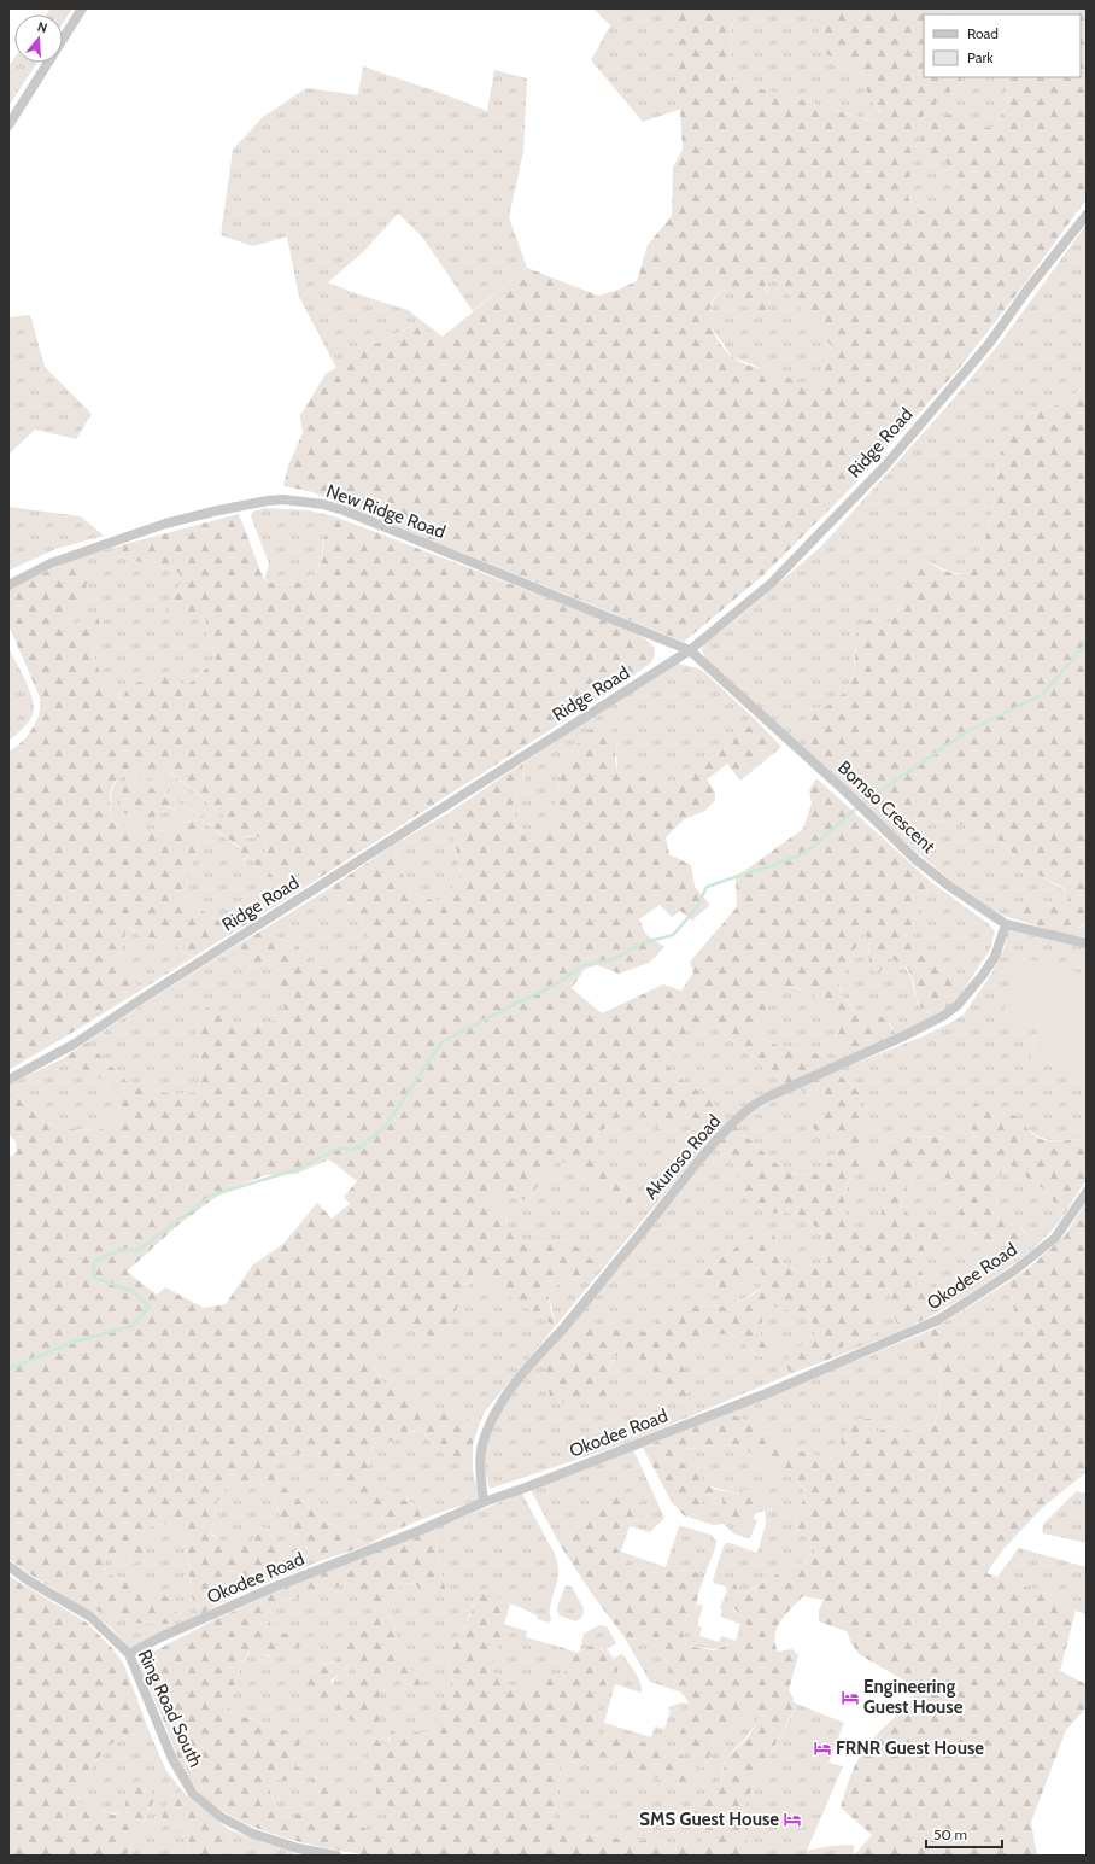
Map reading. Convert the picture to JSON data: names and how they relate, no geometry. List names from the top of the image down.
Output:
{
  "streets": {
    "street": [
      "Ridge Road",
      "New Ridge Road",
      "Bomso Crescent",
      "Akuroso Road",
      "Okodee Road",
      "Ring Road South"
    ]
  },
  "crossings": [
    ["Ridge Road", "New Ridge Road"],
    ["Ridge Road", "Bomso Crescent"],
    ["New Ridge Road", "Bomso Crescent"],
    ["Bomso Crescent", "Akuroso Road"],
    ["Akuroso Road", "Okodee Road"],
    ["Okodee Road", "Ring Road South"]
  ],
  "places": {
    "hotel": ["Engineering Guest House", "FRNR Guest House", "SMS Guest House"]
  },
  "legend": ["Road", "Park"],
  "scale_bar": "50 m",
  "north": "top"
}
